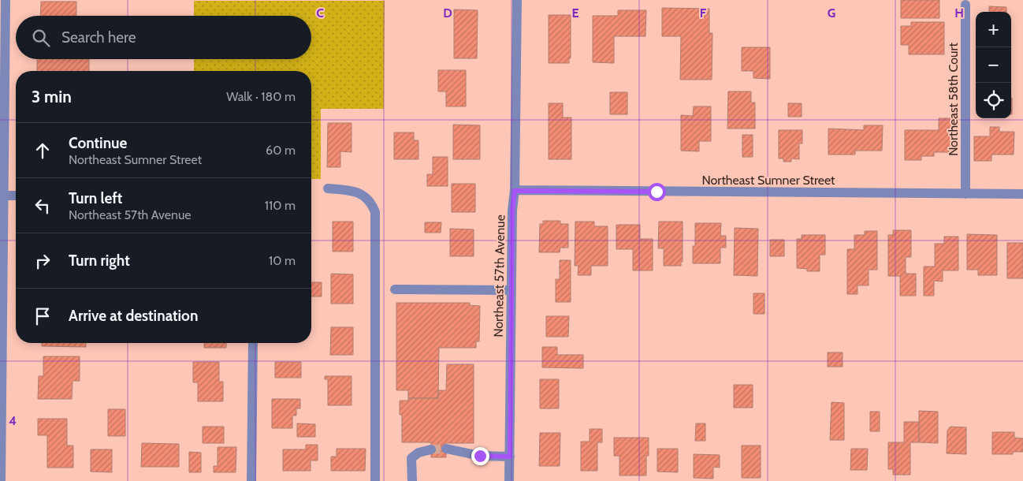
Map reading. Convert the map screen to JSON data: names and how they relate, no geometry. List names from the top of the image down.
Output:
{
  "streets": {
    "street": ["Northeast 58th Court", "Northeast Sumner Street", "Northeast 57th Avenue"]
  },
  "crossings": [
    ["Northeast 58th Court", "Northeast Sumner Street"],
    ["Northeast Sumner Street", "Northeast 57th Avenue"]
  ],
  "page": {
    "map_buttons": ["+", "−"],
    "search": "Search here",
    "heading": ["3 min", "Walk · 180 m"],
    "list": [
      ["Continue", "Northeast Sumner Street", "60 m"],
      ["Turn left", "Northeast 57th Avenue", "110 m"],
      ["Turn right", "10 m"],
      "Arrive at destination"
    ]
  },
  "grid": {
    "columns": [
      "C",
      "D",
      "E",
      "F",
      "G",
      "H"
    ],
    "rows": ["4"]
  }
}
